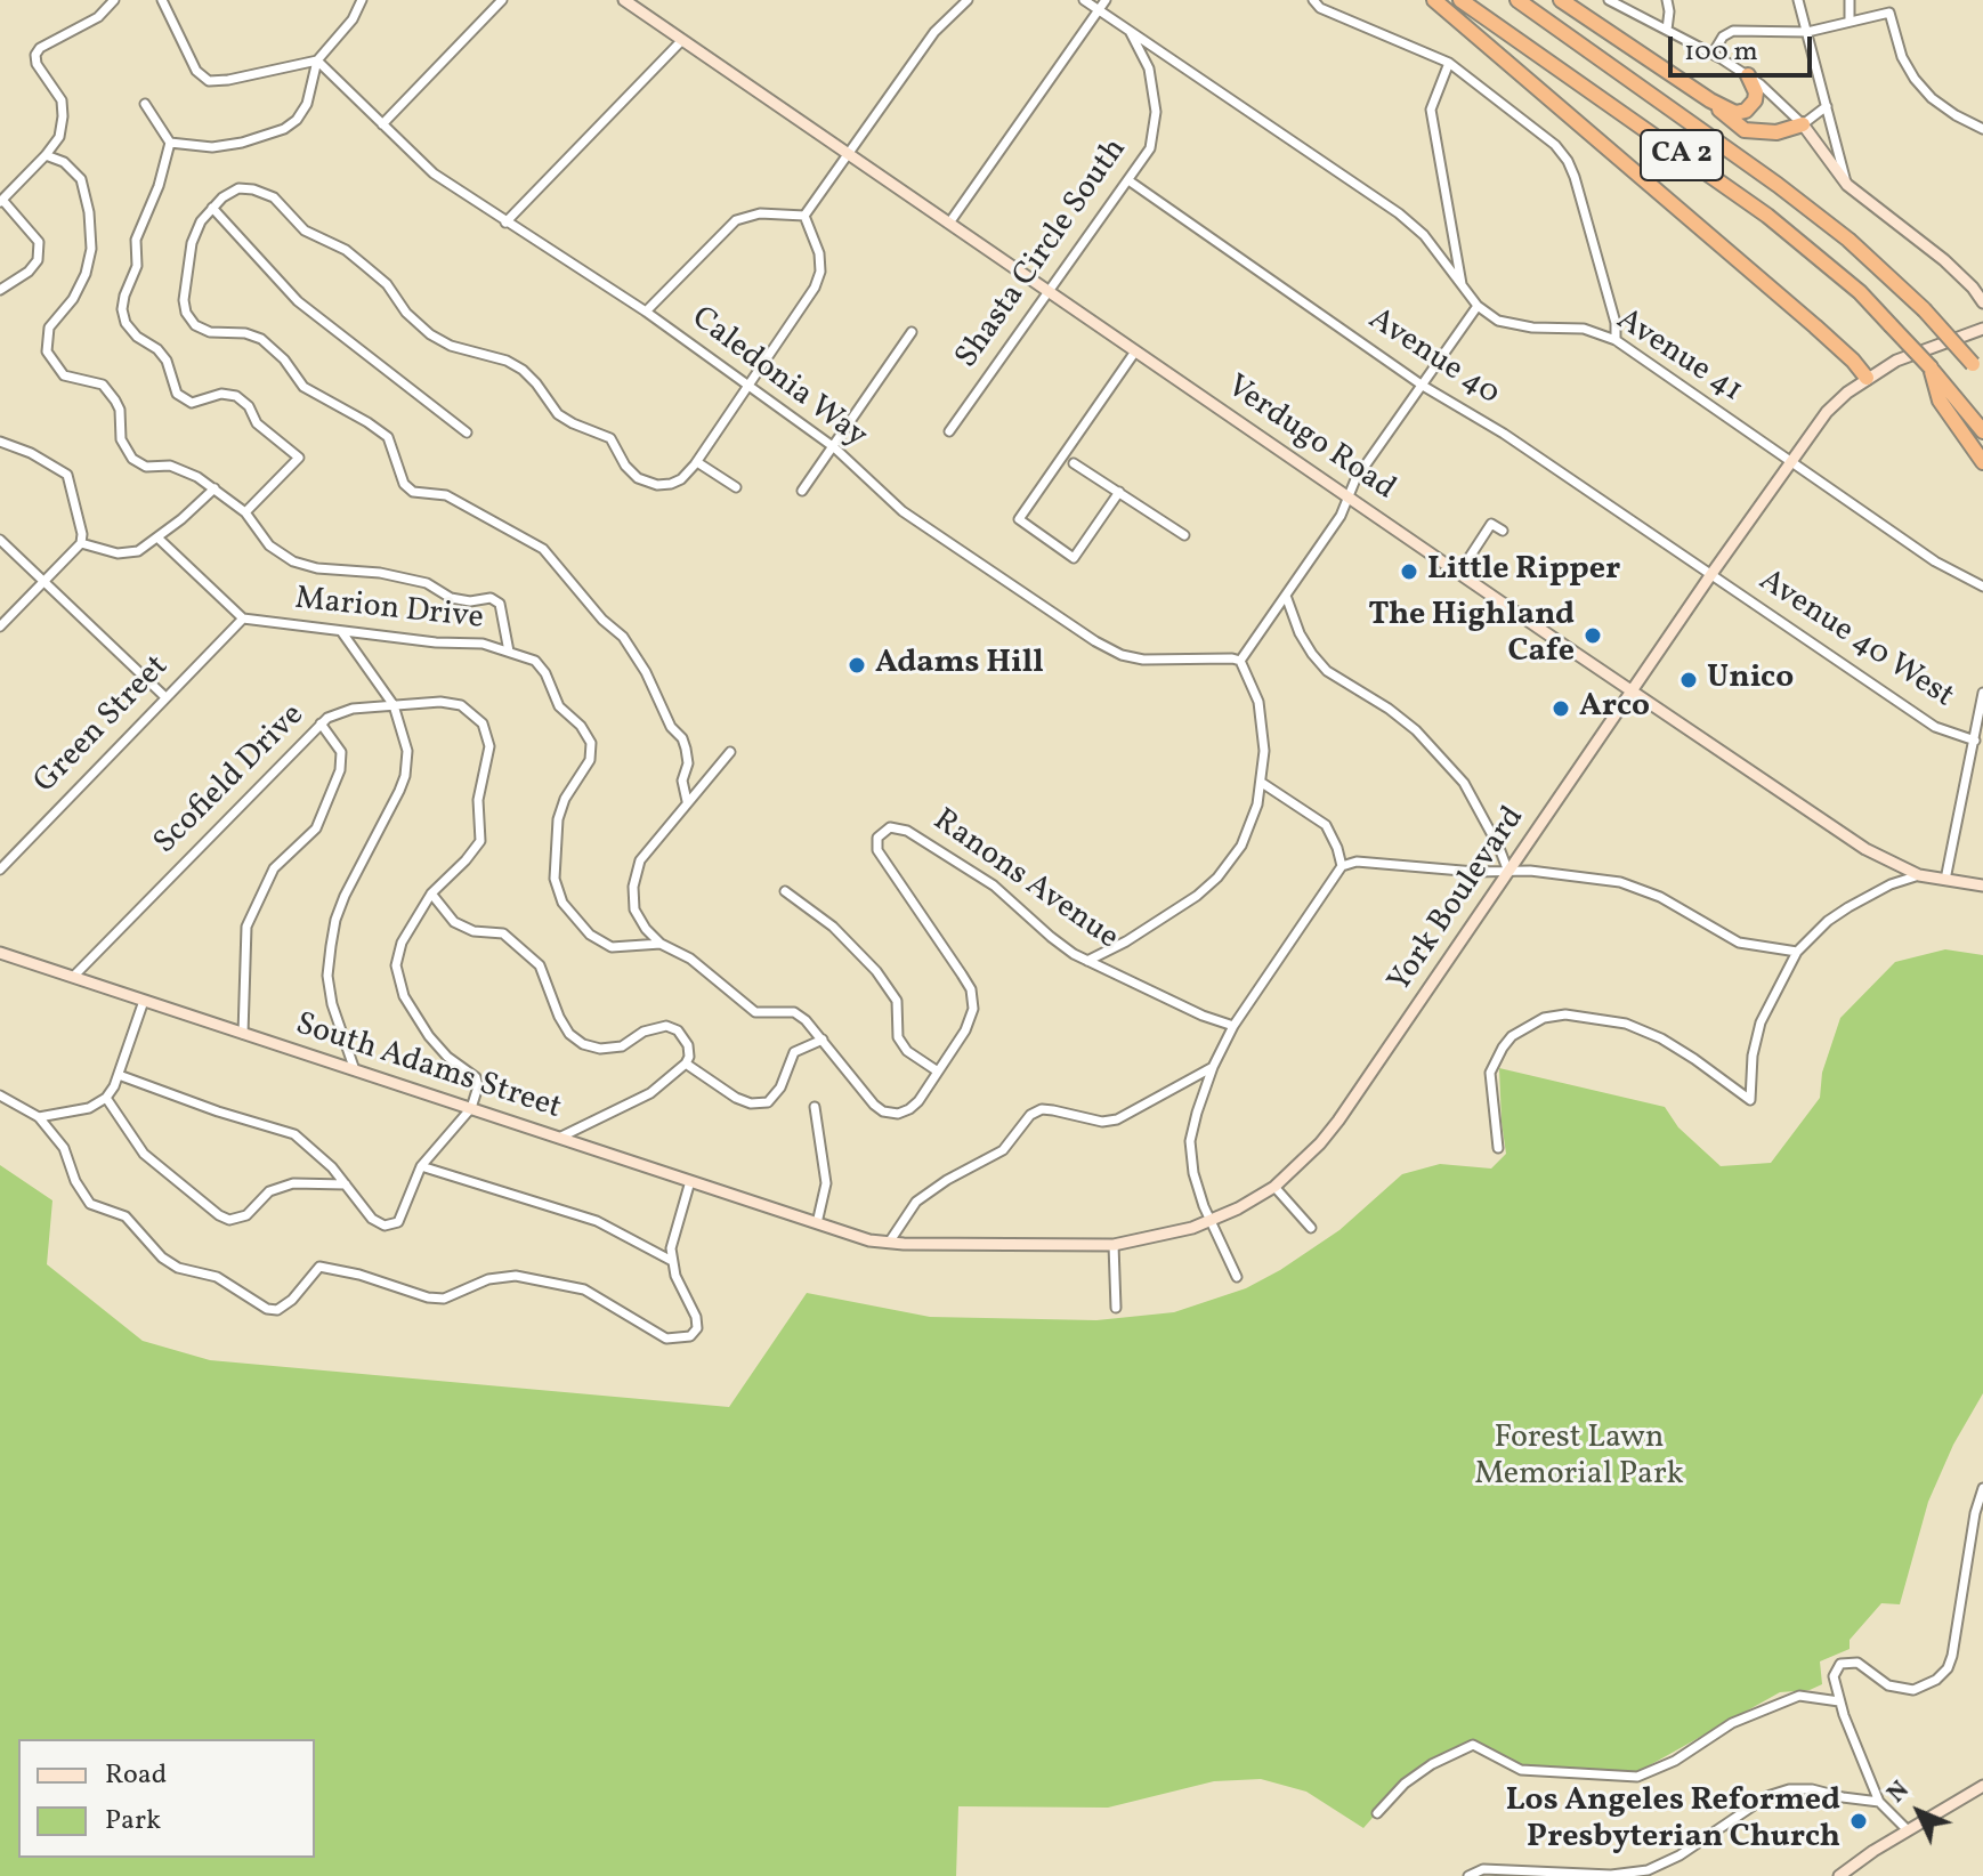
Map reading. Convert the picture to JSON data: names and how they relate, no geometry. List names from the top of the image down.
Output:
{
  "streets": {
    "highway": ["CA 2"],
    "street": [
      "Shasta Circle South",
      "Avenue 41",
      "Avenue 40",
      "Caledonia Way",
      "Verdugo Road",
      "Marion Drive",
      "Avenue 40 West",
      "Green Street",
      "Scofield Drive",
      "Ranons Avenue",
      "York Boulevard",
      "South Adams Street"
    ]
  },
  "crossings": [
    ["Shasta Circle South", "Avenue 41"],
    ["Shasta Circle South", "Avenue 40"],
    ["Shasta Circle South", "Verdugo Road"],
    ["Avenue 41", "York Boulevard"],
    ["Avenue 40", "Avenue 40 West"],
    ["Avenue 40", "York Boulevard"],
    ["Verdugo Road", "York Boulevard"],
    ["Marion Drive", "Green Street"],
    ["Avenue 40 West", "York Boulevard"],
    ["Scofield Drive", "South Adams Street"],
    ["York Boulevard", "South Adams Street"]
  ],
  "parks": ["Forest Lawn Memorial Park"],
  "places": [
    "Little Ripper",
    "The Highland Cafe",
    "Adams Hill",
    "Unico",
    "Arco",
    "Los Angeles Reformed Presbyterian Church"
  ],
  "legend": ["Road", "Park"],
  "scale_bar": "100 m",
  "north": "top left"
}
